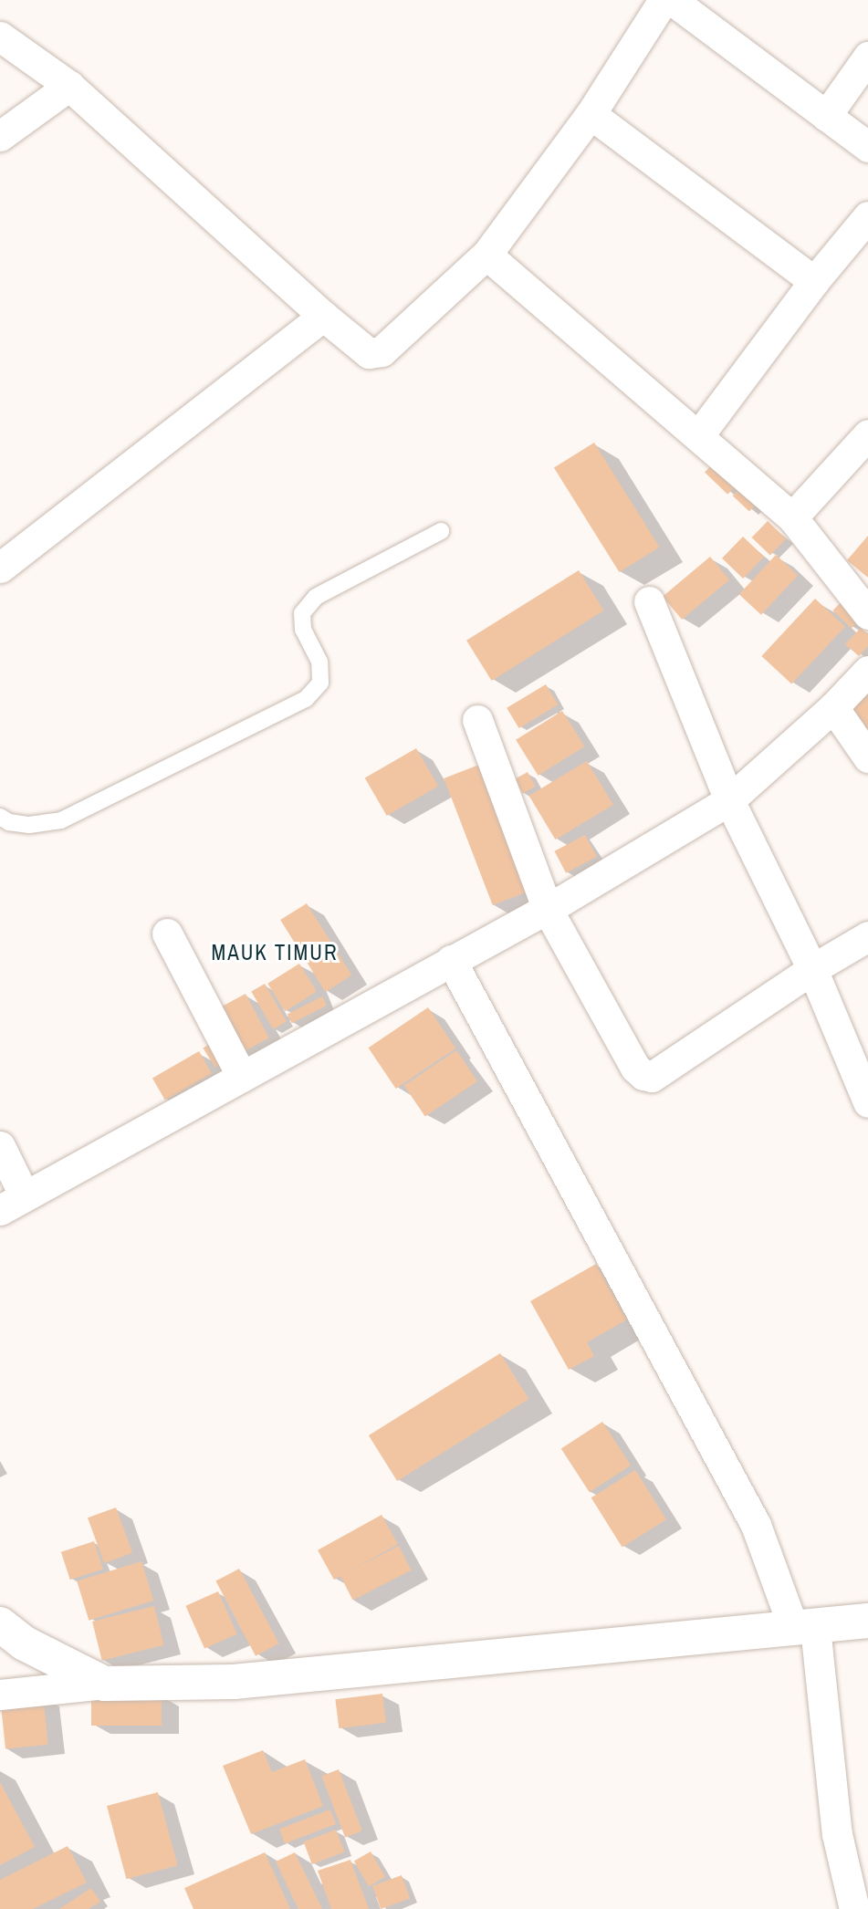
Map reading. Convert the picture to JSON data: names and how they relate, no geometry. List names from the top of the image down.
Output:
{
  "districts": ["MAUK TIMUR"]
}
